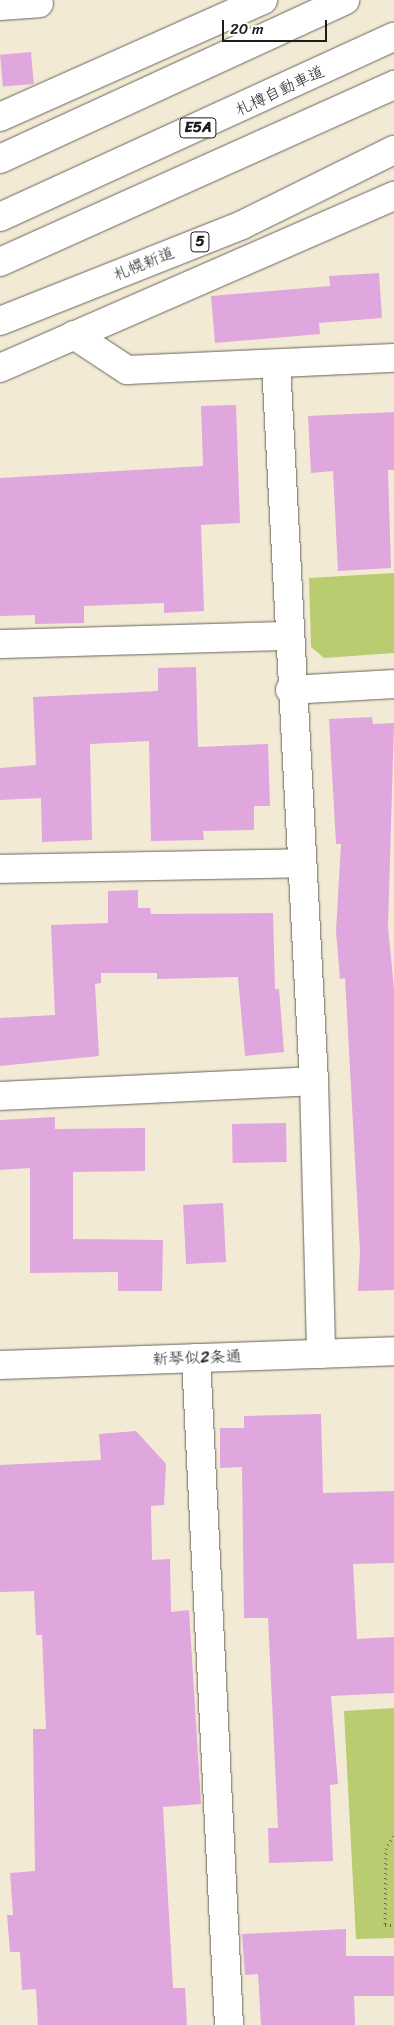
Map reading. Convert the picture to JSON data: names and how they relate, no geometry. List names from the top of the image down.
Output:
{
  "streets": {
    "main road": [
      "札樽自動車道",
      "E5A",
      "5",
      "札幌新道",
      "新琴似2条通"
    ]
  },
  "scale_bar": "20 m"
}
